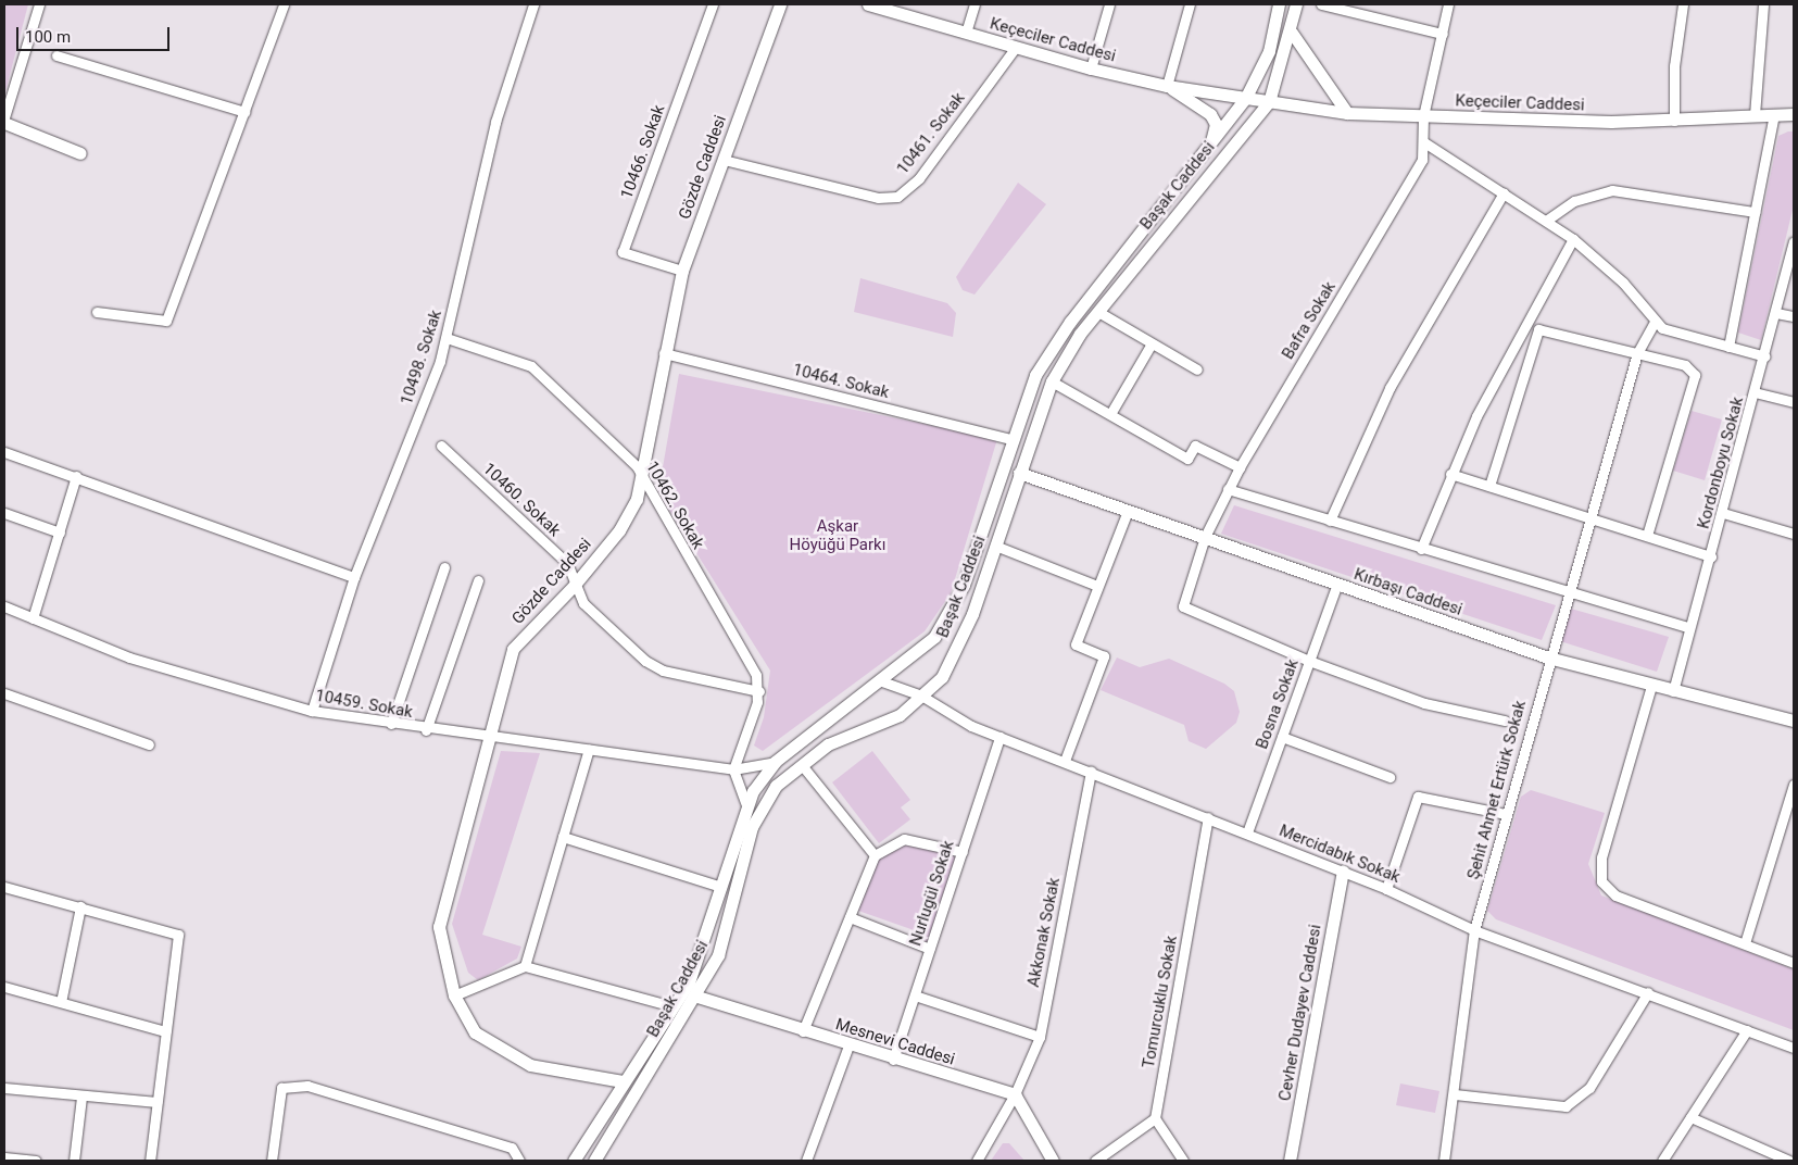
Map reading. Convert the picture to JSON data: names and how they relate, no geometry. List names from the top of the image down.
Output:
{
  "streets": {
    "street": [
      "Keçeciler Caddesi",
      "10461. Sokak",
      "10466. Sokak",
      "Gözde Caddesi",
      "Başak Caddesi",
      "Bafra Sokak",
      "10498. Sokak",
      "10464. Sokak",
      "Kordonboyu Sokak",
      "10460. Sokak",
      "10462. Sokak",
      "Kırbaşı Caddesi",
      "10459. Sokak",
      "Bosna Sokak",
      "Şehit Ahmet Ertürk Sokak",
      "Mercidabık Sokak",
      "Nurlugül Sokak",
      "Akkonak Sokak",
      "Tomurcuklu Sokak",
      "Cevher Dudayev Caddesi",
      "Mesnevi Caddesi"
    ]
  },
  "crossings": [
    ["Keçeciler Caddesi", "10461. Sokak"],
    ["Keçeciler Caddesi", "Başak Caddesi"],
    ["Keçeciler Caddesi", "Bafra Sokak"],
    ["10461. Sokak", "Gözde Caddesi"],
    ["10466. Sokak", "Gözde Caddesi"],
    ["Gözde Caddesi", "Başak Caddesi"],
    ["Gözde Caddesi", "10464. Sokak"],
    ["Gözde Caddesi", "10460. Sokak"],
    ["Gözde Caddesi", "10462. Sokak"],
    ["Gözde Caddesi", "10459. Sokak"],
    ["Başak Caddesi", "10464. Sokak"],
    ["Başak Caddesi", "Kırbaşı Caddesi"],
    ["Başak Caddesi", "10459. Sokak"],
    ["Başak Caddesi", "Mercidabık Sokak"],
    ["Başak Caddesi", "Mesnevi Caddesi"],
    ["Bafra Sokak", "Kırbaşı Caddesi"],
    ["Bafra Sokak", "Bosna Sokak"],
    ["10498. Sokak", "10462. Sokak"],
    ["10498. Sokak", "10459. Sokak"],
    ["Kordonboyu Sokak", "Kırbaşı Caddesi"],
    ["10460. Sokak", "10462. Sokak"],
    ["Kırbaşı Caddesi", "Bosna Sokak"],
    ["Kırbaşı Caddesi", "Şehit Ahmet Ertürk Sokak"],
    ["Bosna Sokak", "Mercidabık Sokak"],
    ["Şehit Ahmet Ertürk Sokak", "Mercidabık Sokak"],
    ["Mercidabık Sokak", "Nurlugül Sokak"],
    ["Mercidabık Sokak", "Akkonak Sokak"],
    ["Mercidabık Sokak", "Tomurcuklu Sokak"],
    ["Mercidabık Sokak", "Cevher Dudayev Caddesi"],
    ["Nurlugül Sokak", "Mesnevi Caddesi"],
    ["Akkonak Sokak", "Mesnevi Caddesi"]
  ],
  "parks": ["Aşkar Höyüğü Parkı"],
  "scale_bar": "100 m"
}
